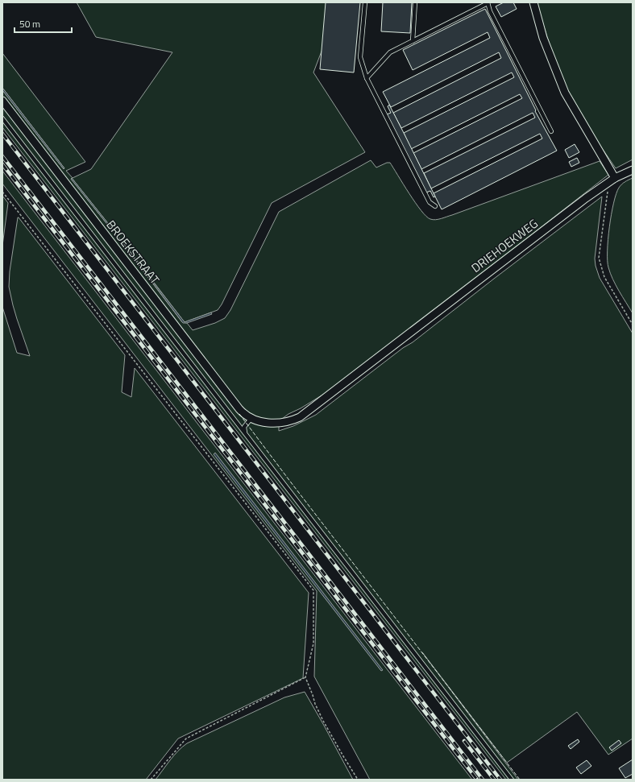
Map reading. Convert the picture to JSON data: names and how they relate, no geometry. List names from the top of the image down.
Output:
{
  "streets": {
    "street": ["DRIEHOEKWEG", "BROEKSTRAAT"]
  },
  "crossings": [
    ["DRIEHOEKWEG", "BROEKSTRAAT"]
  ],
  "scale_bar": "50 m"
}
